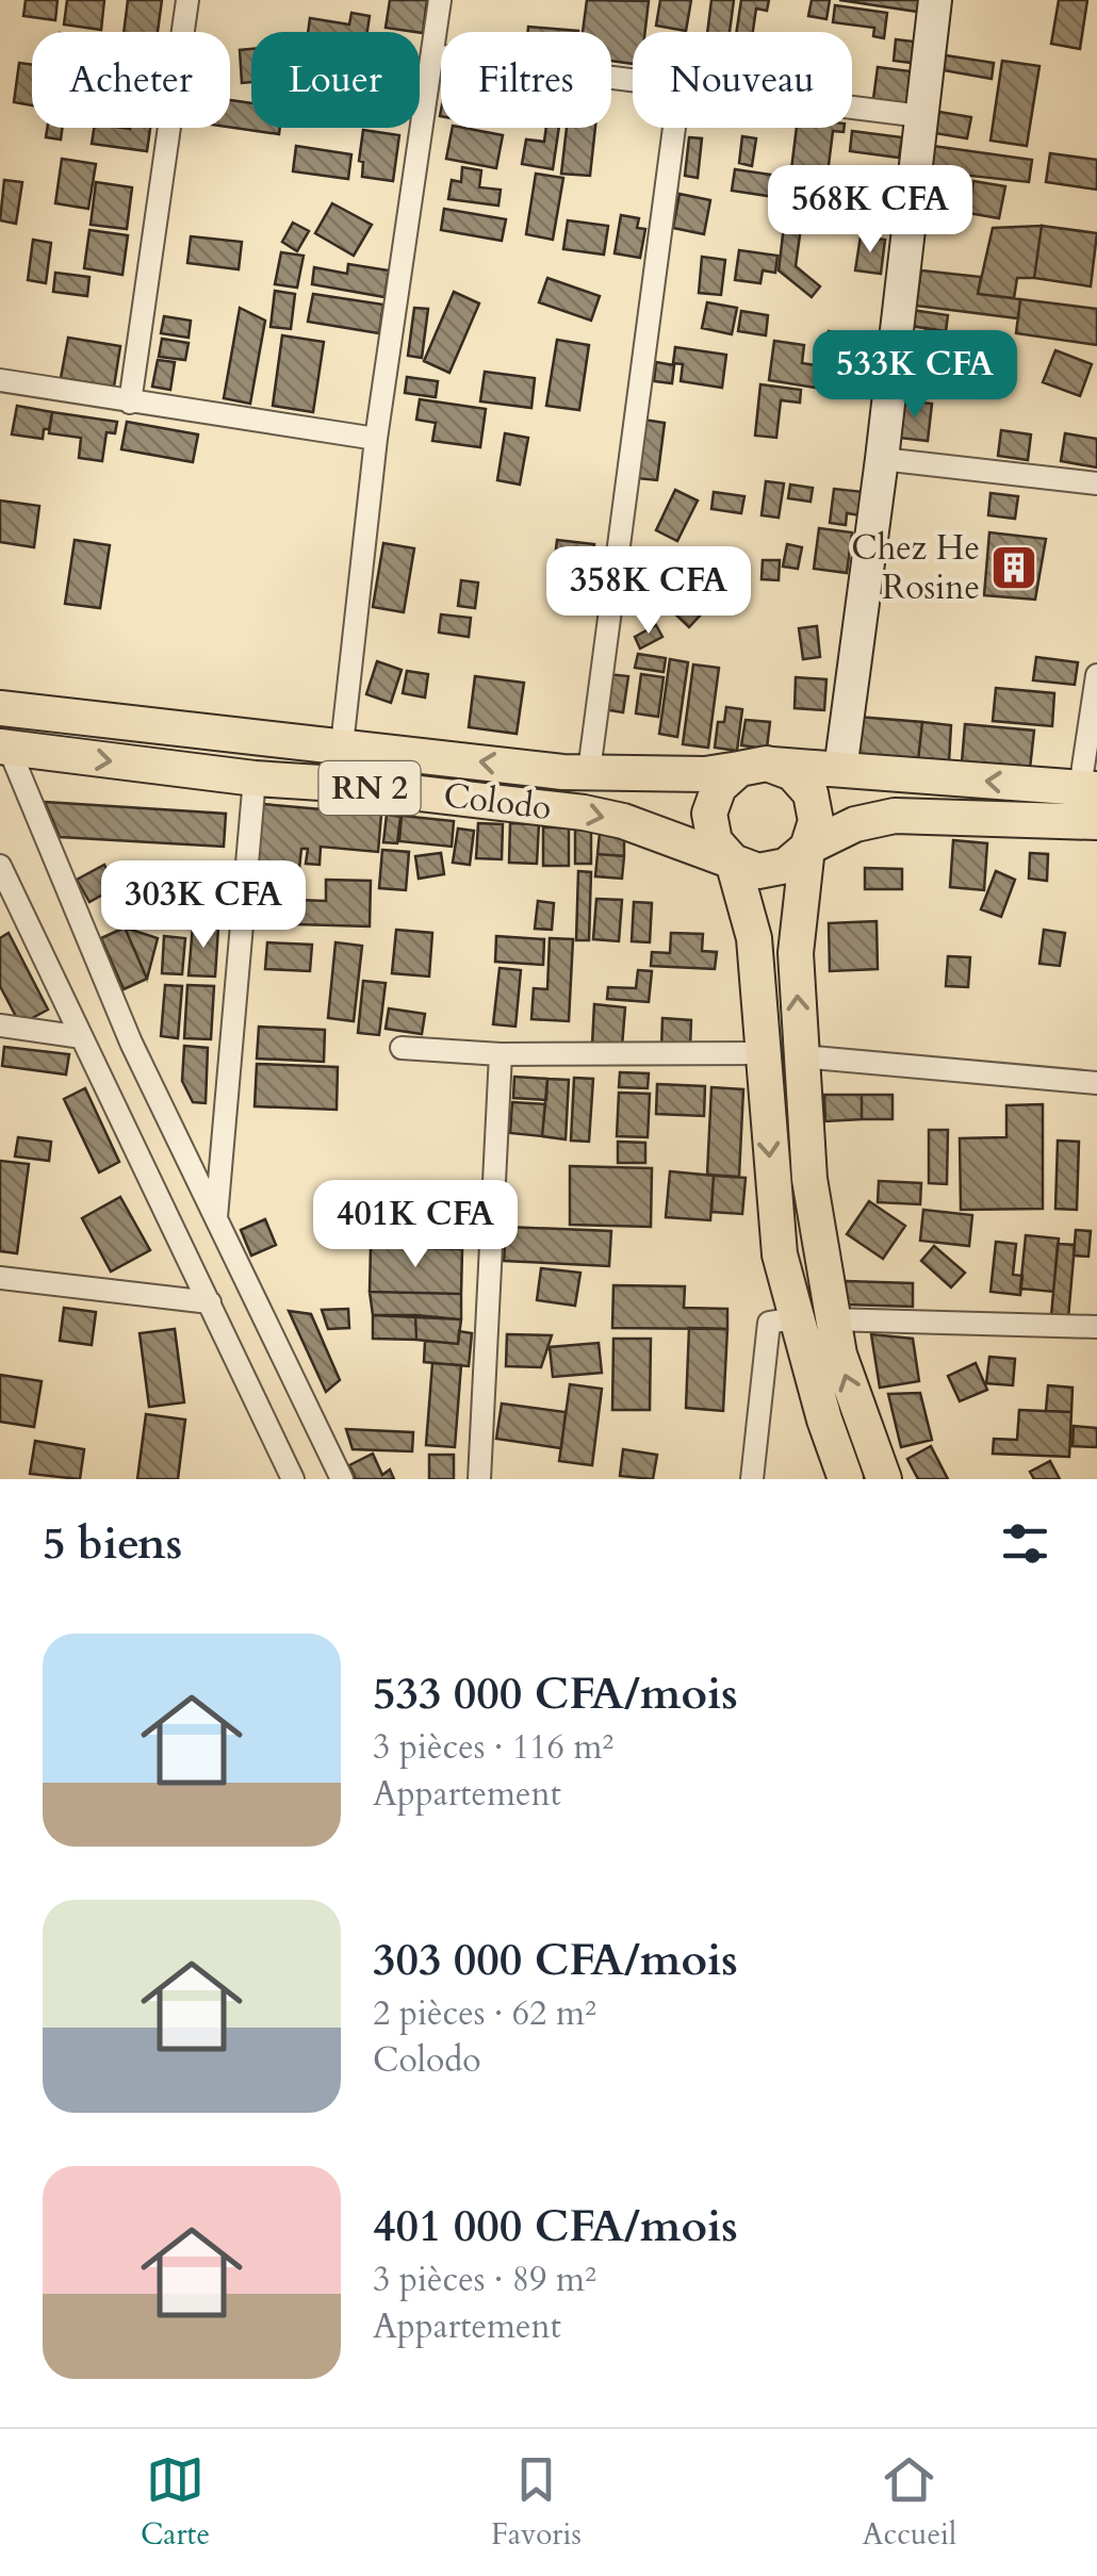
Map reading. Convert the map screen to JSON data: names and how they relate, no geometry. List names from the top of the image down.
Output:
{
  "streets": {
    "main road": ["RN 2", "Colodo"]
  },
  "crossings": [
    ["RN 2", "Colodo"]
  ],
  "places": {
    "building": ["Chez He Rosine"]
  },
  "page": {
    "chip": [
      "Acheter",
      "Louer",
      "Filtres",
      "Nouveau"
    ],
    "price": [
      "568K CFA",
      "533K CFA",
      "358K CFA",
      "303K CFA",
      "401K CFA"
    ],
    "heading": "5 biens",
    "list": [
      {
        "name": "533 000 CFA/mois",
        "note": "3 pièces · 116 m² · Appartement"
      },
      {
        "name": "303 000 CFA/mois",
        "note": "2 pièces · 62 m² · Colodo"
      },
      {
        "name": "401 000 CFA/mois",
        "note": "3 pièces · 89 m² · Appartement"
      }
    ],
    "tabs": ["Carte", "Favoris", "Accueil"]
  }
}
